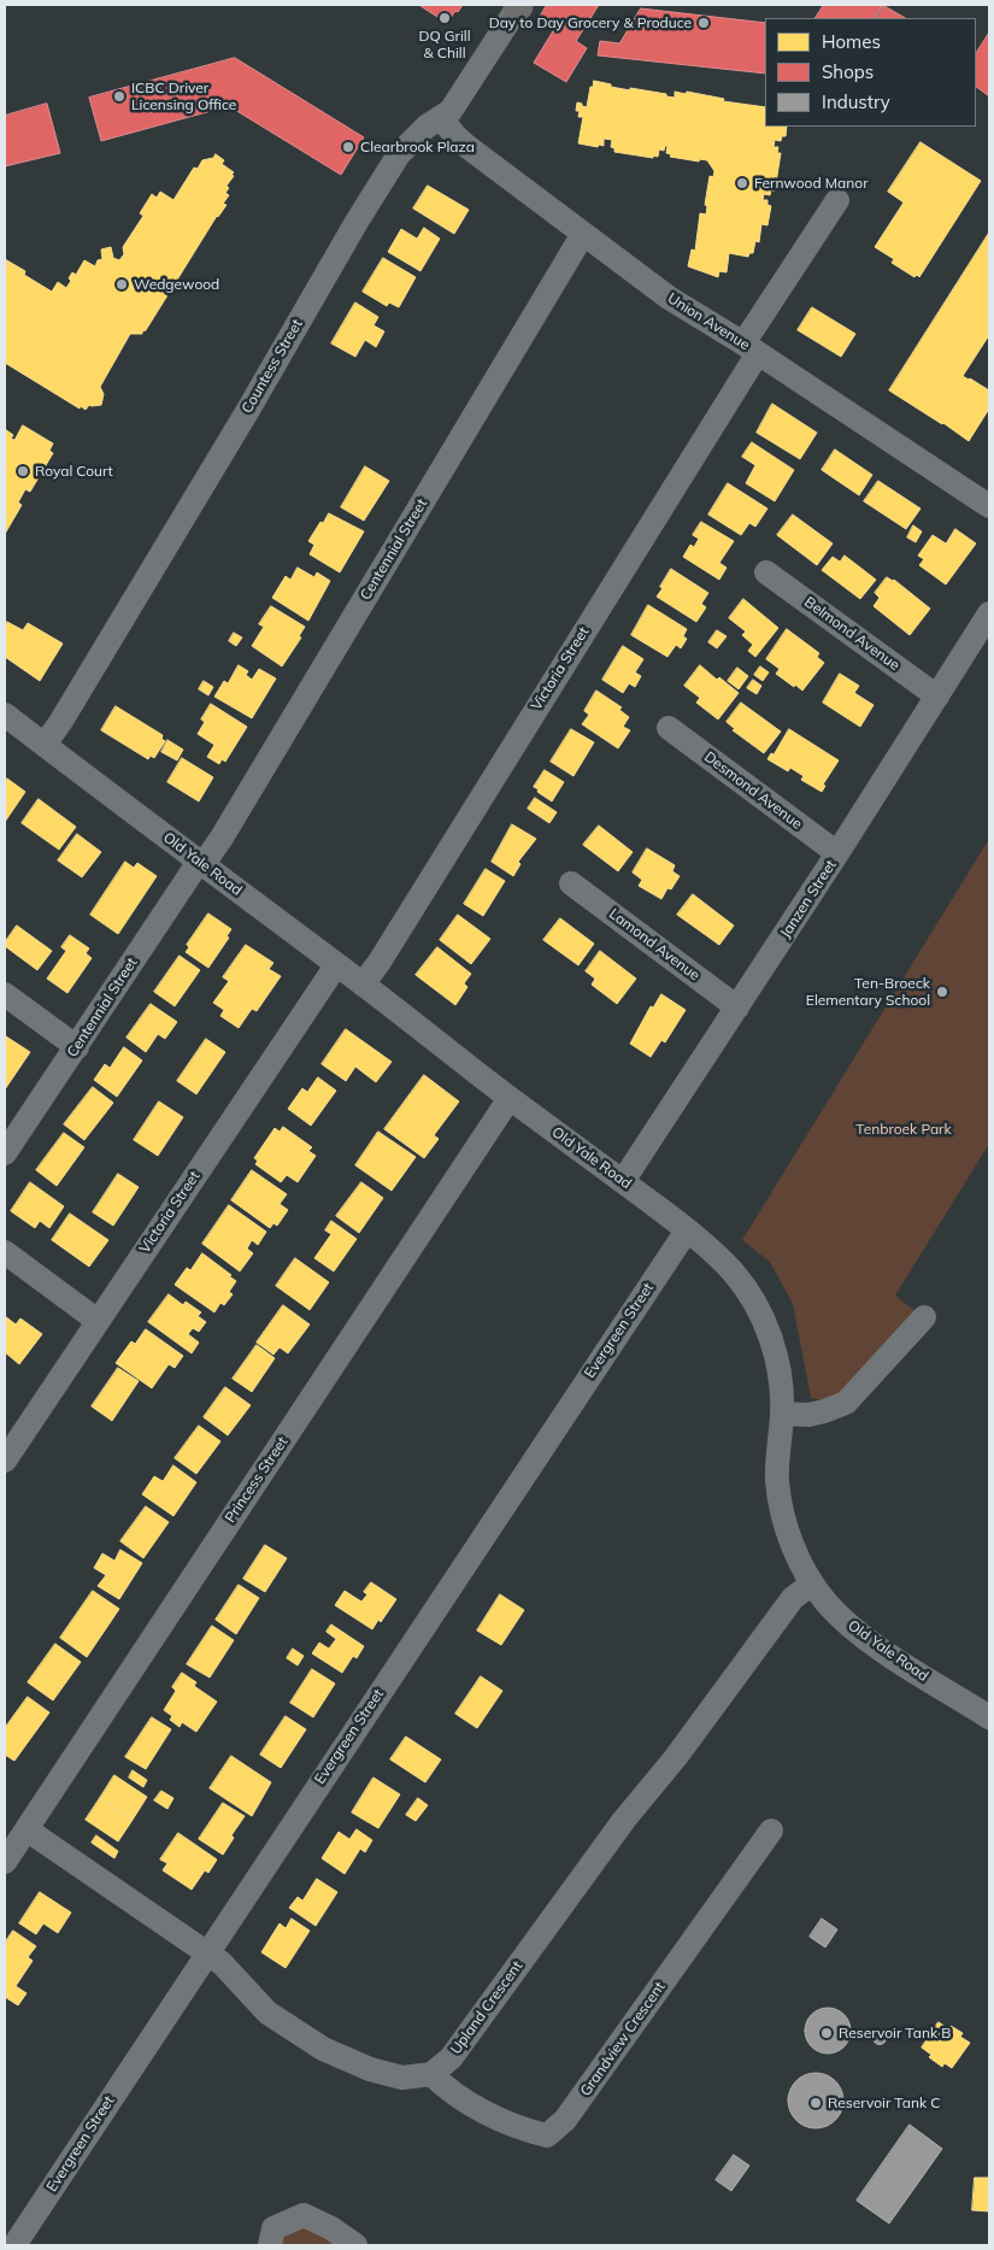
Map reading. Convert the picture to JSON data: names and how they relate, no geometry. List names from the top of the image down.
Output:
{
  "streets": {
    "street": [
      "Union Avenue",
      "Countess Street",
      "Centennial Street",
      "Belmond Avenue",
      "Victoria Street",
      "Desmond Avenue",
      "Old Yale Road",
      "Janzen Street",
      "Lamond Avenue",
      "Evergreen Street",
      "Princess Street",
      "Upland Crescent",
      "Grandview Crescent"
    ]
  },
  "crossings": [
    ["Union Avenue", "Countess Street"],
    ["Union Avenue", "Centennial Street"],
    ["Union Avenue", "Victoria Street"],
    ["Countess Street", "Old Yale Road"],
    ["Centennial Street", "Old Yale Road"],
    ["Belmond Avenue", "Janzen Street"],
    ["Victoria Street", "Old Yale Road"],
    ["Desmond Avenue", "Janzen Street"],
    ["Old Yale Road", "Janzen Street"],
    ["Old Yale Road", "Evergreen Street"],
    ["Old Yale Road", "Princess Street"],
    ["Old Yale Road", "Upland Crescent"],
    ["Janzen Street", "Lamond Avenue"],
    ["Upland Crescent", "Grandview Crescent"]
  ],
  "parks": ["Tenbroek Park"],
  "places": [
    "DQ Grill & Chill",
    "Day to Day Grocery & Produce",
    "ICBC Driver Licensing Office",
    "Clearbrook Plaza",
    "Fernwood Manor",
    "Wedgewood",
    "Royal Court",
    "Ten-Broeck Elementary School",
    "Reservoir Tank B",
    "Reservoir Tank C"
  ],
  "legend": ["Homes", "Shops", "Industry"]
}
